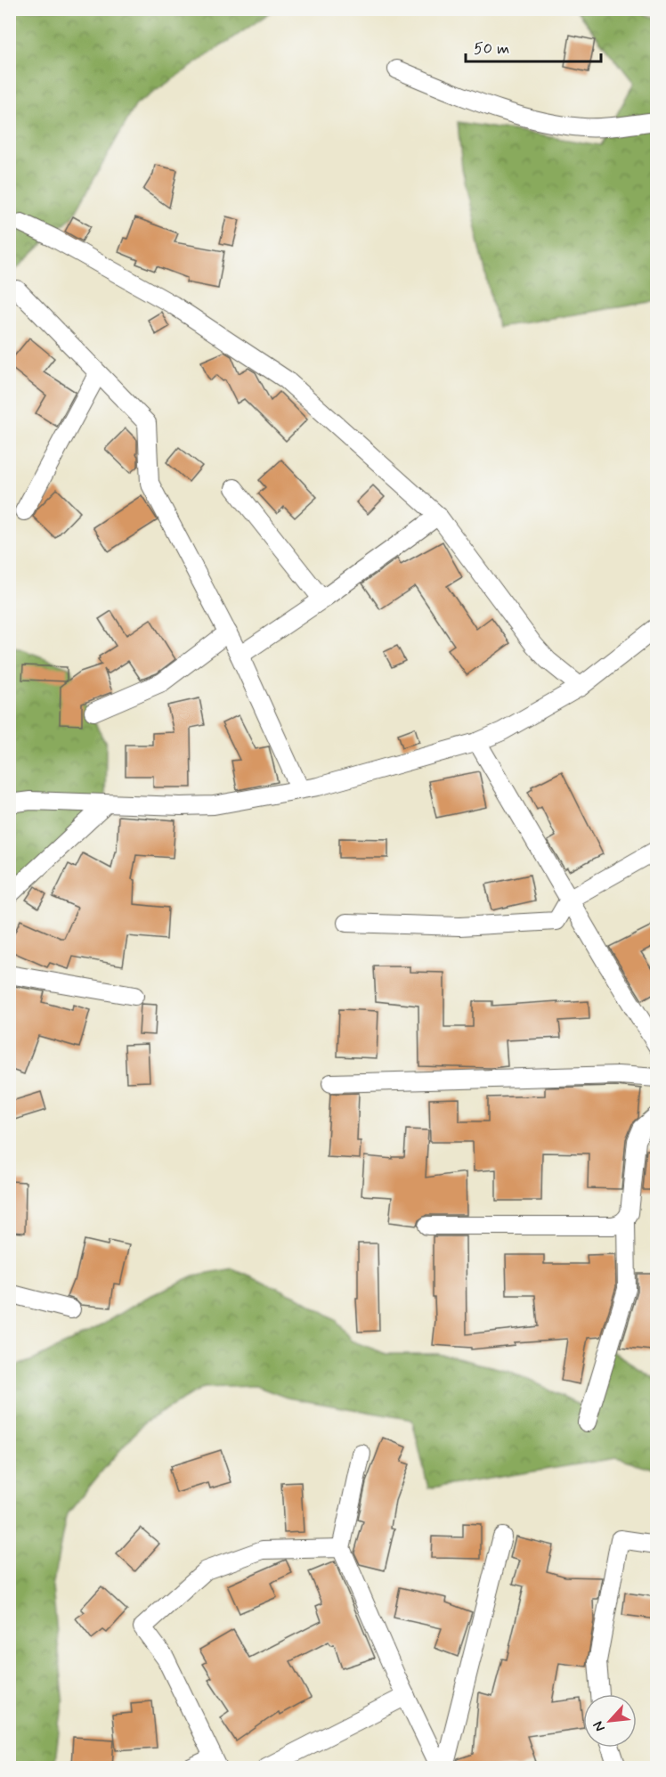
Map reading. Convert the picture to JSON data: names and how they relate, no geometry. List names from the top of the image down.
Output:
{
  "scale_bar": "50 m",
  "north": "bottom left"
}
